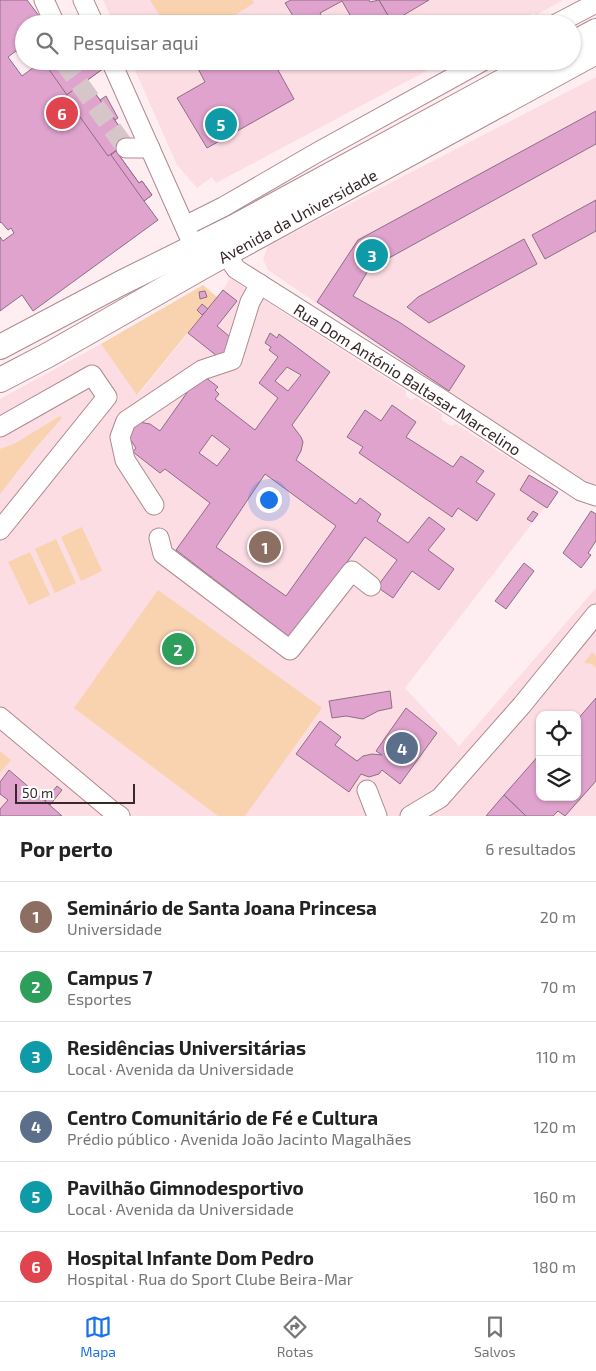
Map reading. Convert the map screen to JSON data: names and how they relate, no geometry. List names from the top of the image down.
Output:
{
  "streets": {
    "main road": ["Avenida da Universidade"],
    "street": ["Rua Dom António Baltasar Marcelino"]
  },
  "crossings": [
    ["Avenida da Universidade", "Rua Dom António Baltasar Marcelino"]
  ],
  "scale_bar": "50 m",
  "page": {
    "search": "Pesquisar aqui",
    "pins": [
      "6",
      "5",
      "3",
      "1",
      "2",
      "4"
    ],
    "scale": "50 m",
    "heading": ["Por perto", "6 resultados"],
    "list": [
      {
        "mark": "1",
        "name": "Seminário de Santa Joana Princesa",
        "note": "Universidade",
        "value": "20 m"
      },
      {
        "mark": "2",
        "name": "Campus 7",
        "note": "Esportes",
        "value": "70 m"
      },
      {
        "mark": "3",
        "name": "Residências Universitárias",
        "note": "Local · Avenida da Universidade",
        "value": "110 m"
      },
      {
        "mark": "4",
        "name": "Centro Comunitário de Fé e Cultura",
        "note": "Prédio público · Avenida João Jacinto Magalhães",
        "value": "120 m"
      },
      {
        "mark": "5",
        "name": "Pavilhão Gimnodesportivo",
        "note": "Local · Avenida da Universidade",
        "value": "160 m"
      },
      {
        "mark": "6",
        "name": "Hospital Infante Dom Pedro",
        "note": "Hospital · Rua do Sport Clube Beira-Mar",
        "value": "180 m"
      }
    ],
    "nav": ["Mapa", "Rotas", "Salvos"]
  }
}
